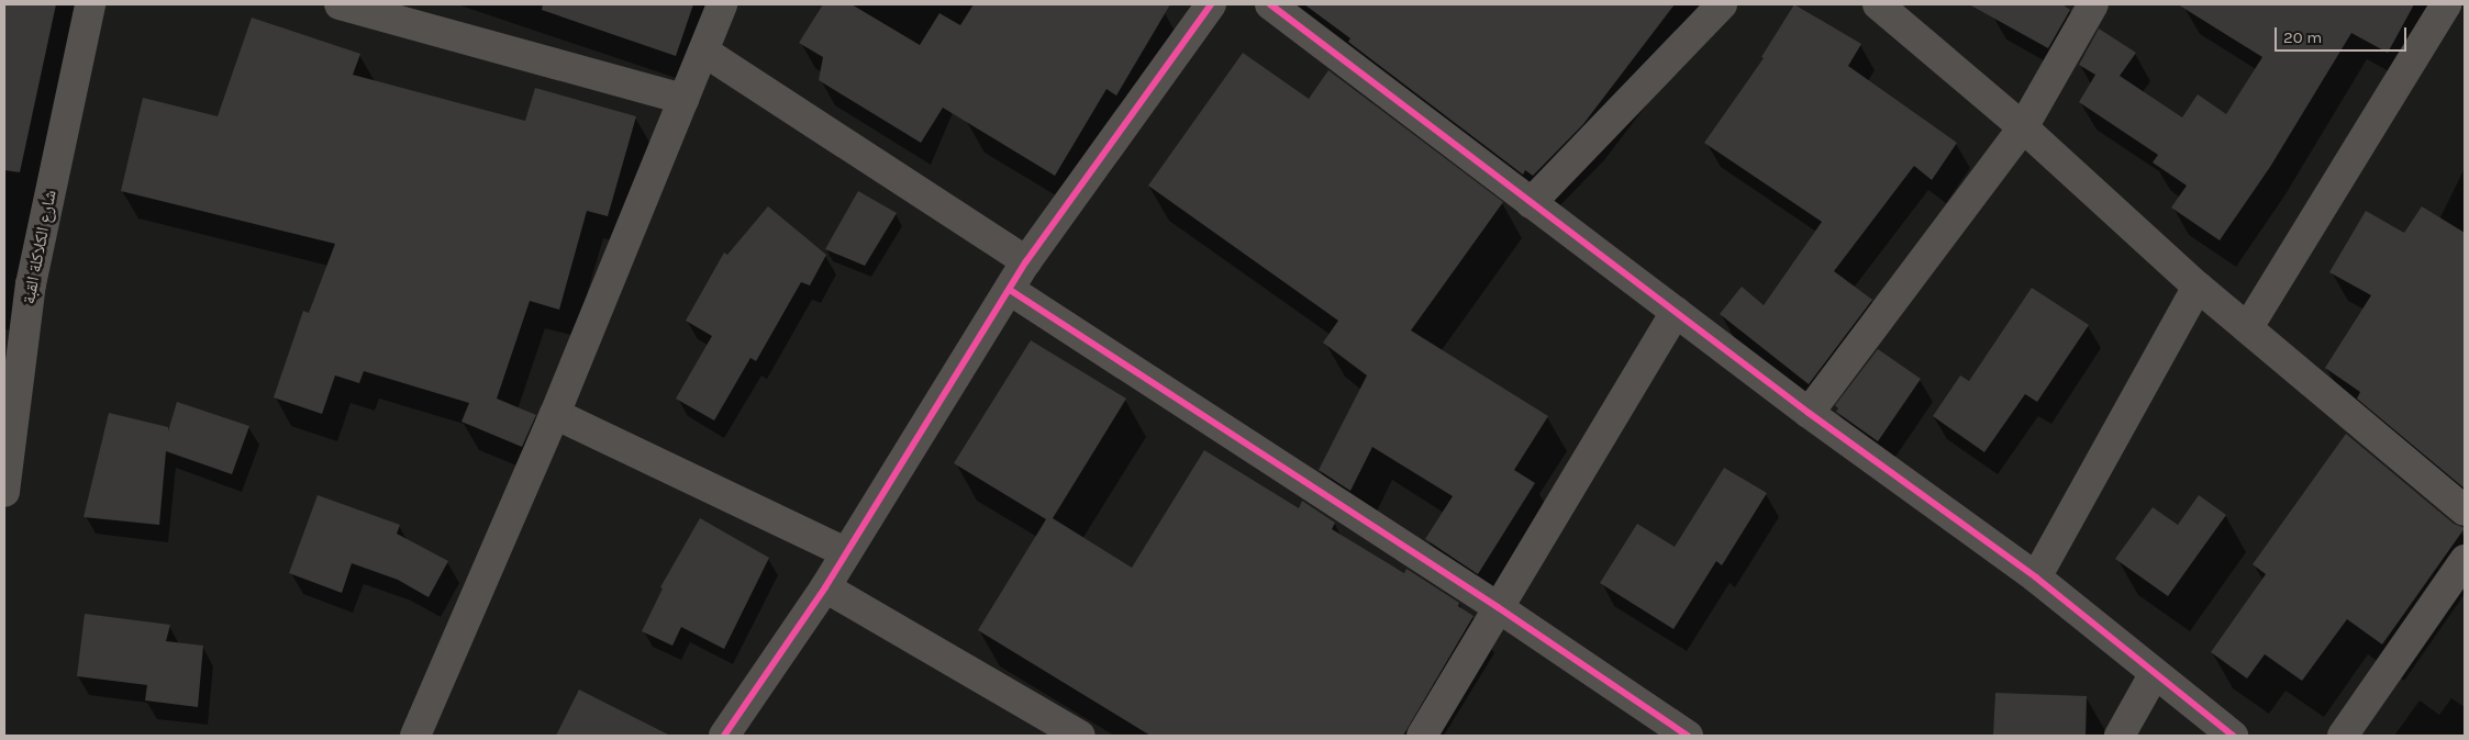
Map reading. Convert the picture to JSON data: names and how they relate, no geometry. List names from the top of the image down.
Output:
{
  "streets": {
    "street": ["شارع الكلاكلة القبة"]
  },
  "scale_bar": "20 m"
}
